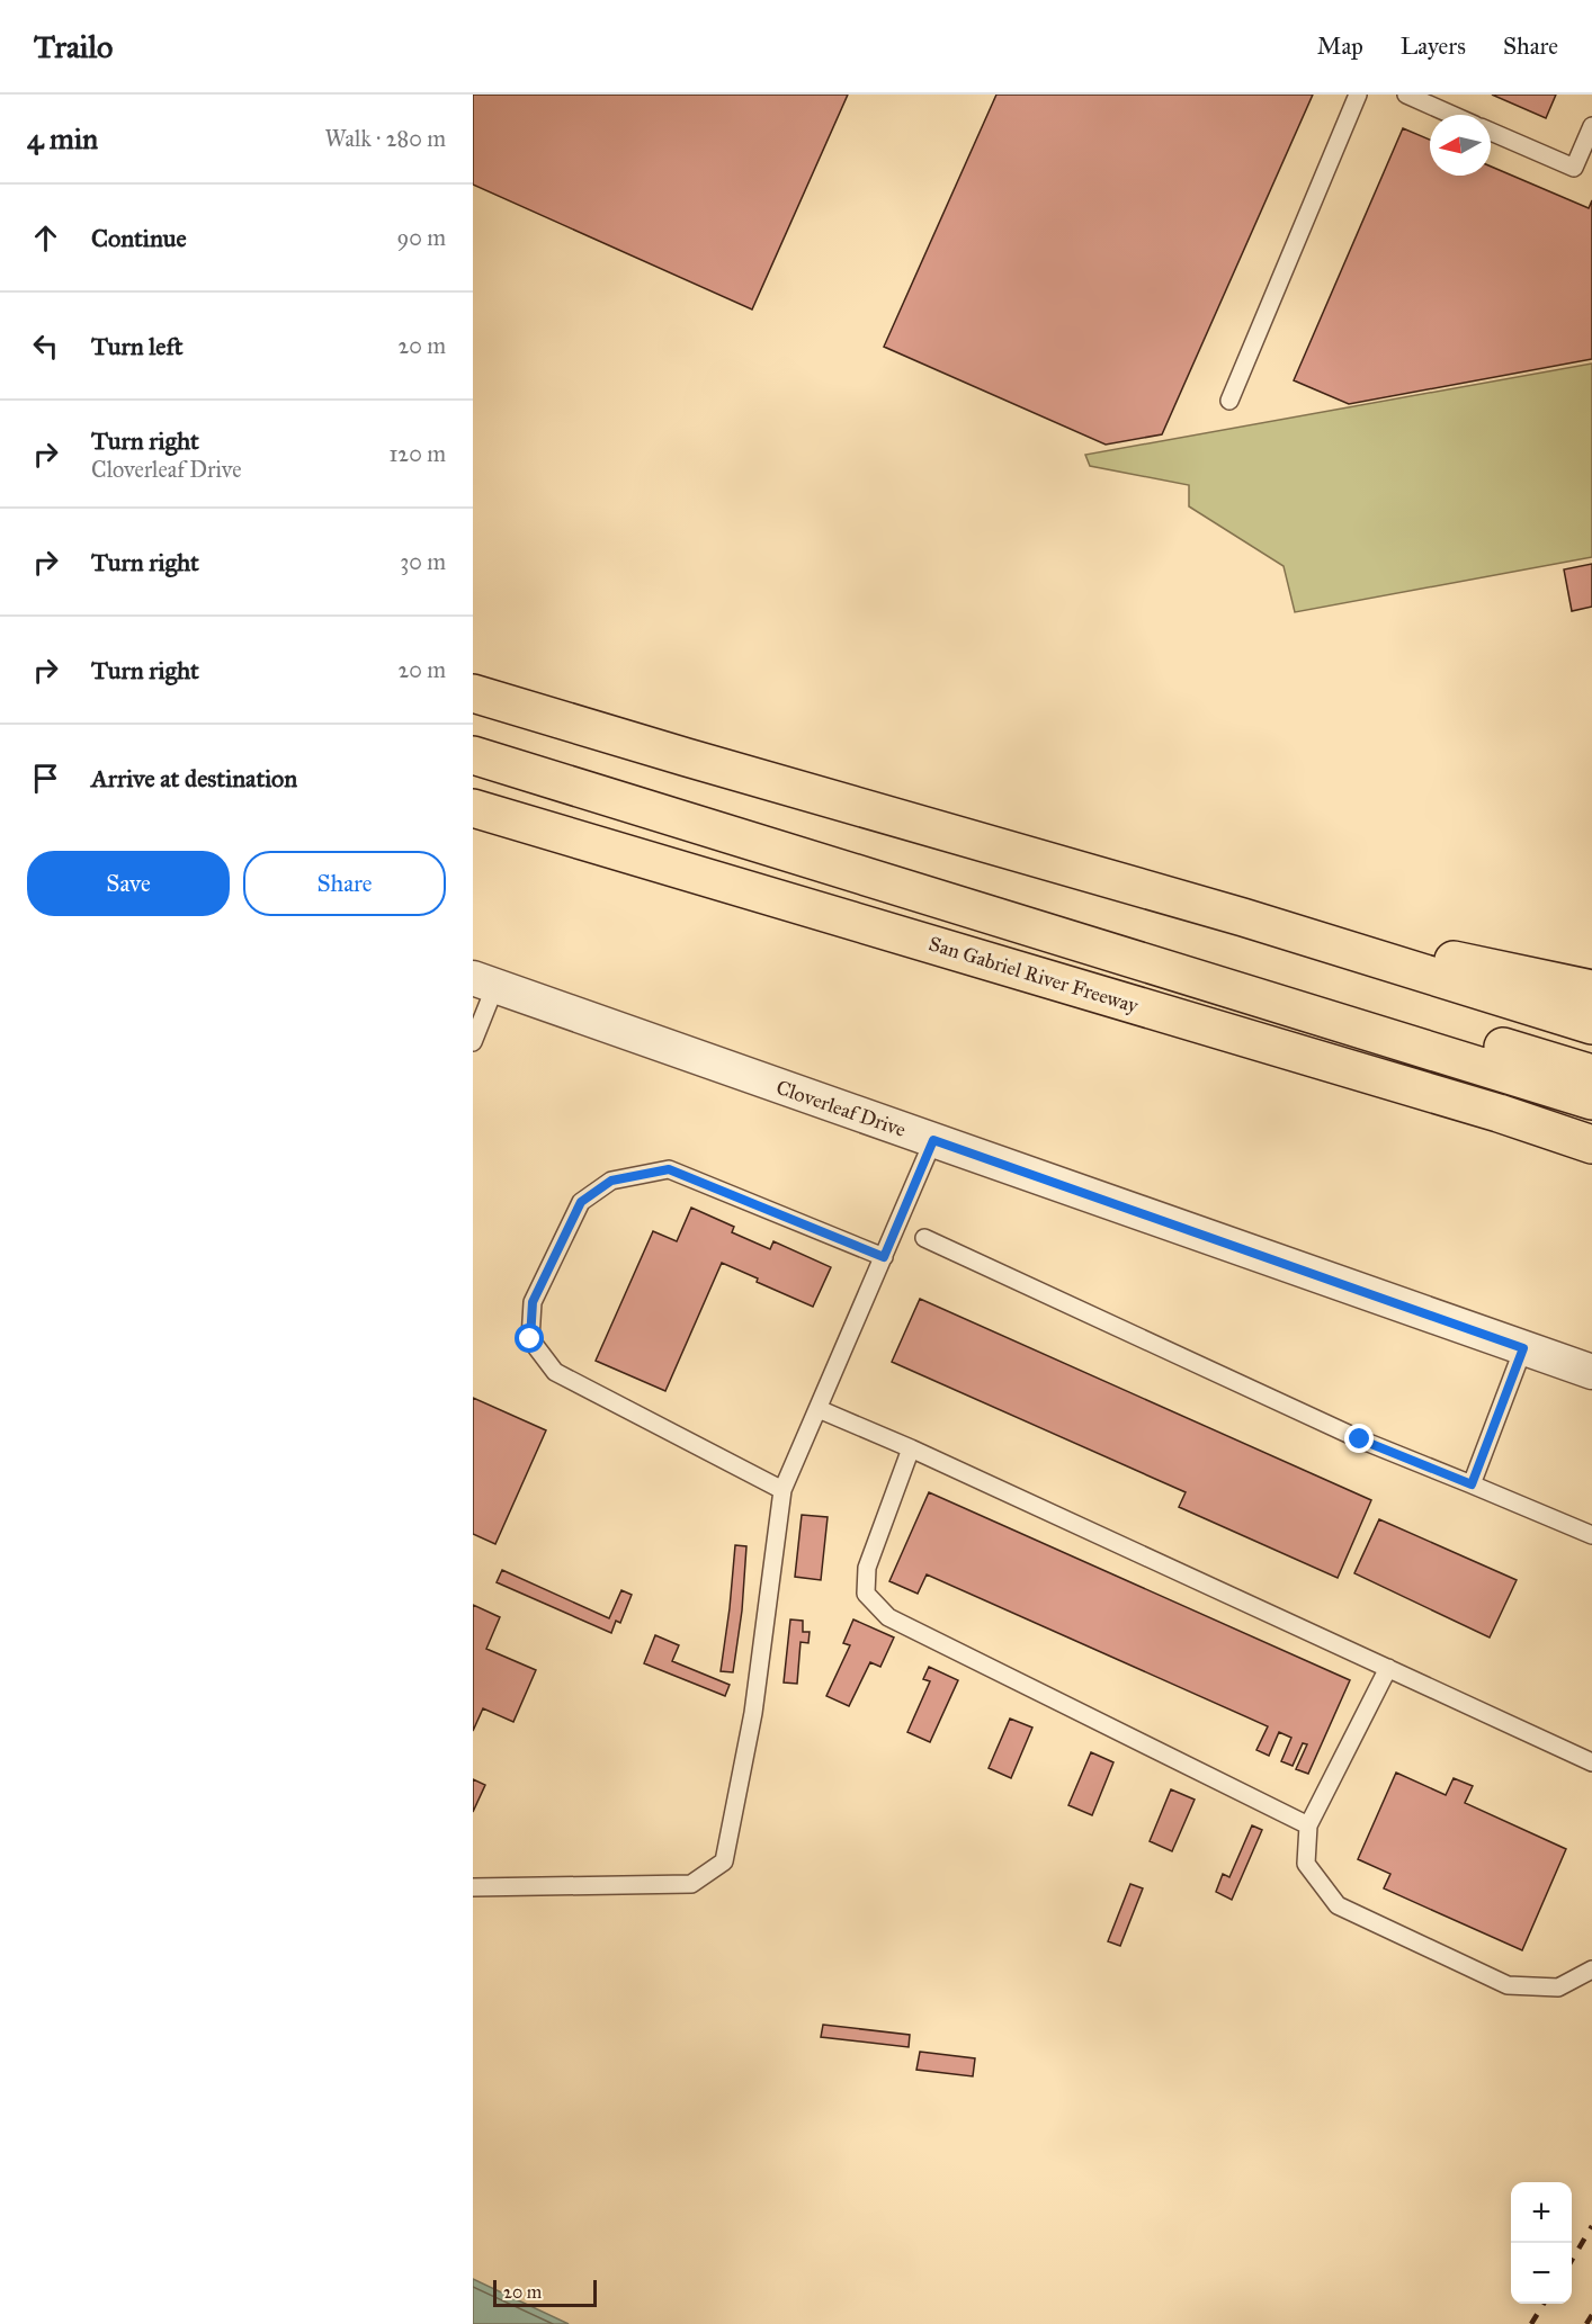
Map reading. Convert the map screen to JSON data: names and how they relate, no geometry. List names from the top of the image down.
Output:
{
  "streets": {
    "highway": ["San Gabriel River Freeway"],
    "street": ["Cloverleaf Drive"]
  },
  "scale_bar": "20 m",
  "north": "left",
  "page": {
    "header": "Trailo",
    "nav": ["Map", "Layers", "Share"],
    "heading": ["4 min", "Walk · 280 m"],
    "list": [
      ["Continue", "90 m"],
      ["Turn left", "20 m"],
      ["Turn right", "Cloverleaf Drive", "120 m"],
      ["Turn right", "30 m"],
      ["Turn right", "20 m"],
      "Arrive at destination"
    ],
    "buttons": ["Save", "Share"],
    "map_buttons": ["+", "−"],
    "scale": "20 m"
  }
}
